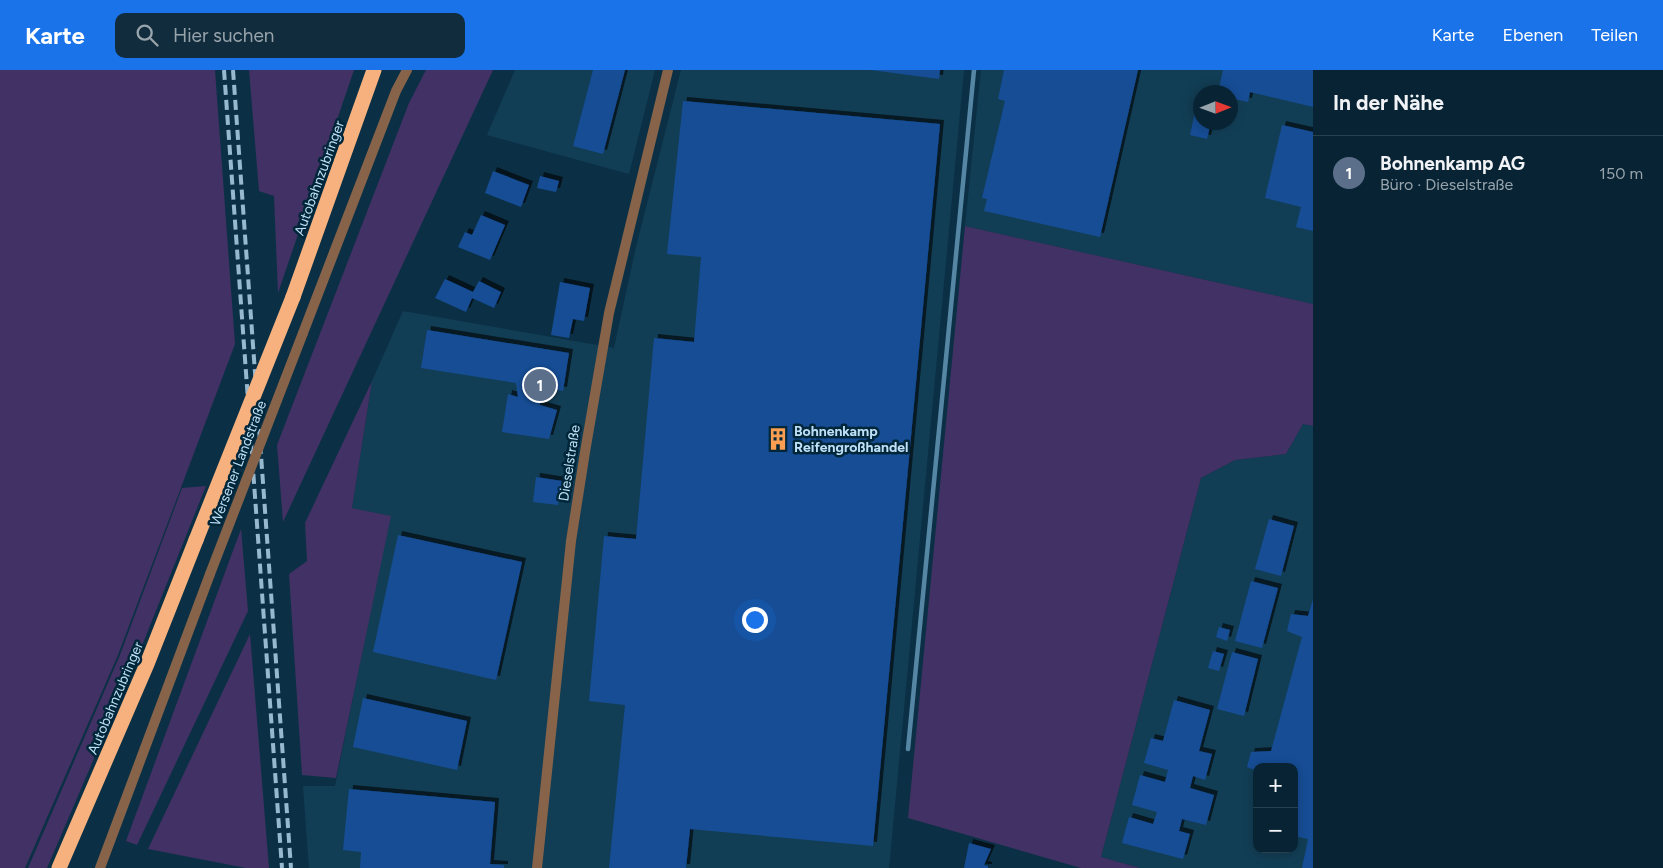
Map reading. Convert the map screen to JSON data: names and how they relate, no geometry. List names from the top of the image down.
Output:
{
  "streets": {
    "highway": ["Autobahnzubringer"],
    "street": ["Wersener Landstraße", "Dieselstraße"]
  },
  "places": {
    "building": ["Bohnenkamp Reifengroßhandel"]
  },
  "north": "right",
  "page": {
    "header": "Karte",
    "search": "Hier suchen",
    "nav": ["Karte", "Ebenen", "Teilen"],
    "heading": "In der Nähe",
    "list": [
      {
        "mark": "1",
        "name": "Bohnenkamp AG",
        "note": "Büro · Dieselstraße",
        "value": "150 m"
      }
    ],
    "pins": "1",
    "map_buttons": ["+", "−"]
  }
}
